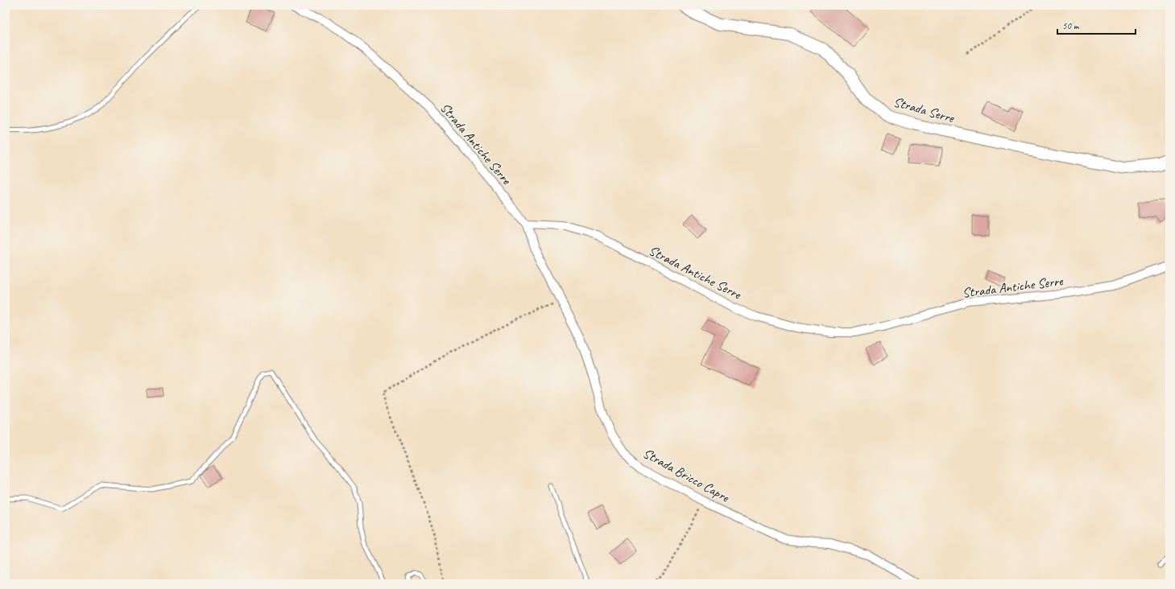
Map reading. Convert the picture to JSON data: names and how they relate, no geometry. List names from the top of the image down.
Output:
{
  "streets": {
    "main road": ["Strada Serre"],
    "street": ["Strada Antiche Serre", "Strada Bricco Capre"]
  },
  "crossings": [
    ["Strada Antiche Serre", "Strada Bricco Capre"]
  ],
  "scale_bar": "50 m"
}
